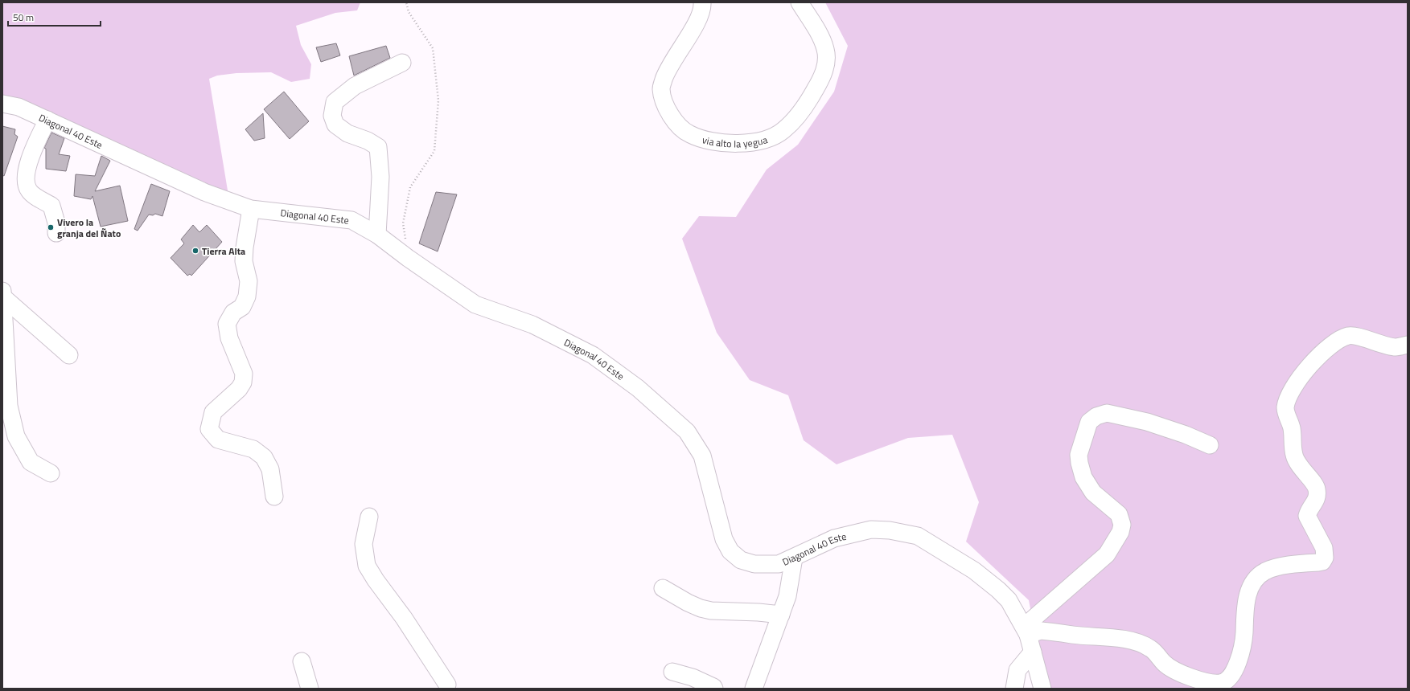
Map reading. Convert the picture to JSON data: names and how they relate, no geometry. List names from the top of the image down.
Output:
{
  "streets": {
    "street": ["Diagonal 40 Este", "via alto la yegua"]
  },
  "places": ["Vivero la granja del Ñato", "Tierra Alta"],
  "scale_bar": "50 m"
}
